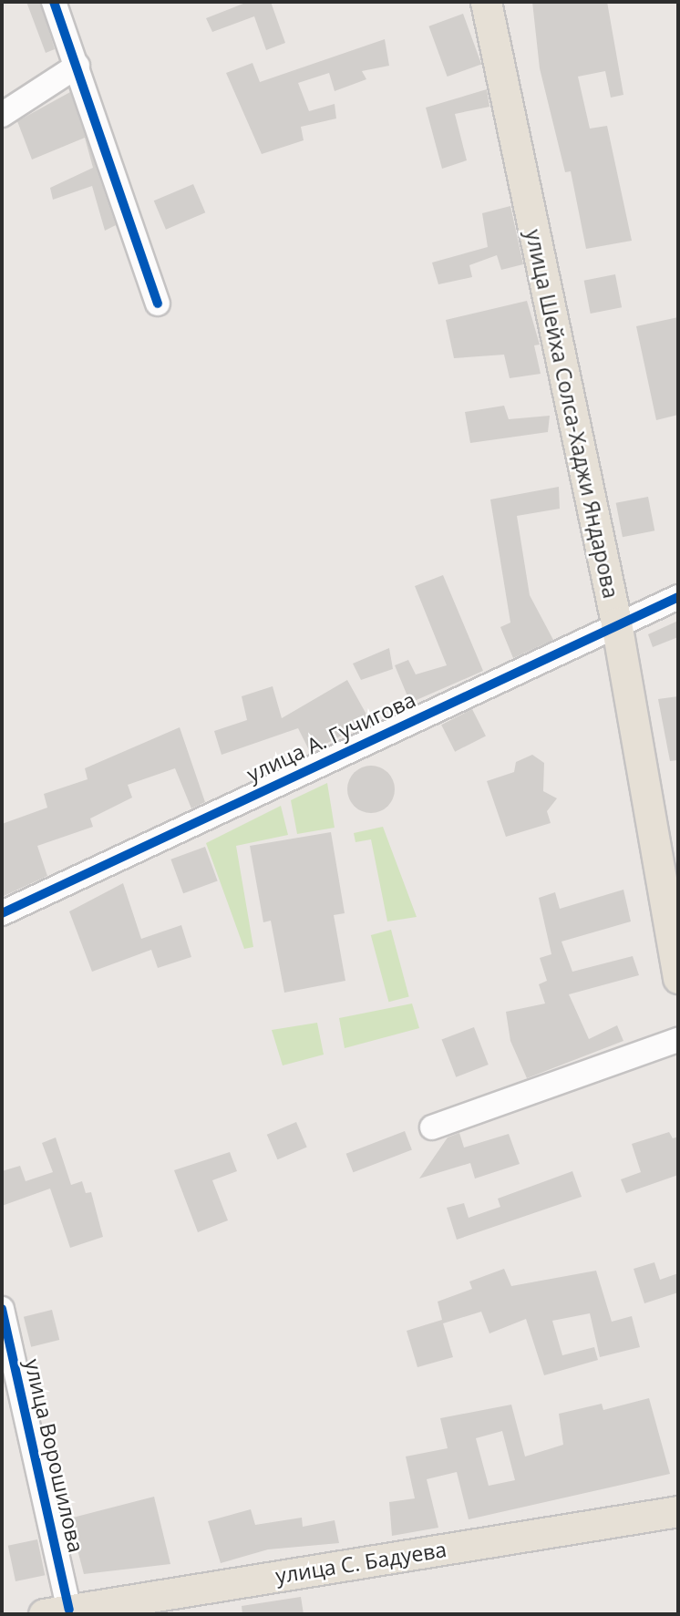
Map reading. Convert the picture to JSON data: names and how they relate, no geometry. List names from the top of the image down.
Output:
{
  "streets": {
    "main road": ["улица Шейха Солса-Хаджи Яндарова", "улица С. Бадуева"],
    "street": ["улица А. Гучигова", "улица Ворошилова"]
  },
  "crossings": [
    ["улица Шейха Солса-Хаджи Яндарова", "улица А. Гучигова"],
    ["улица Ворошилова", "улица С. Бадуева"]
  ]
}
